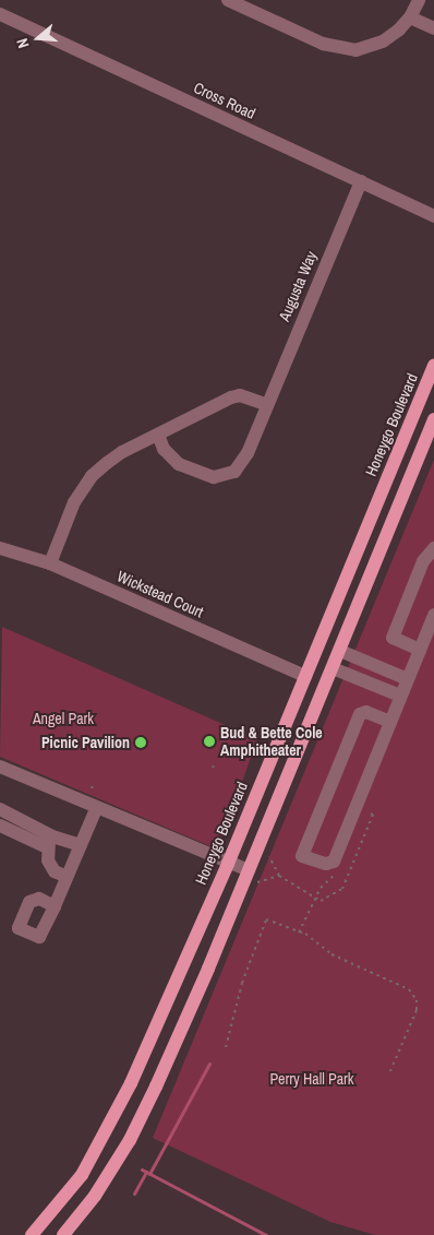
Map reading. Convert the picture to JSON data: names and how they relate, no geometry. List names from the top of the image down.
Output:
{
  "streets": {
    "main road": ["Honeygo Boulevard"],
    "street": ["Cross Road", "Augusta Way", "Wickstead Court"]
  },
  "crossings": [
    ["Cross Road", "Augusta Way"],
    ["Honeygo Boulevard", "Wickstead Court"]
  ],
  "parks": ["Angel Park", "Perry Hall Park"],
  "places": ["Bud & Bette Cole Amphitheater", "Picnic Pavilion"],
  "north": "left"
}
